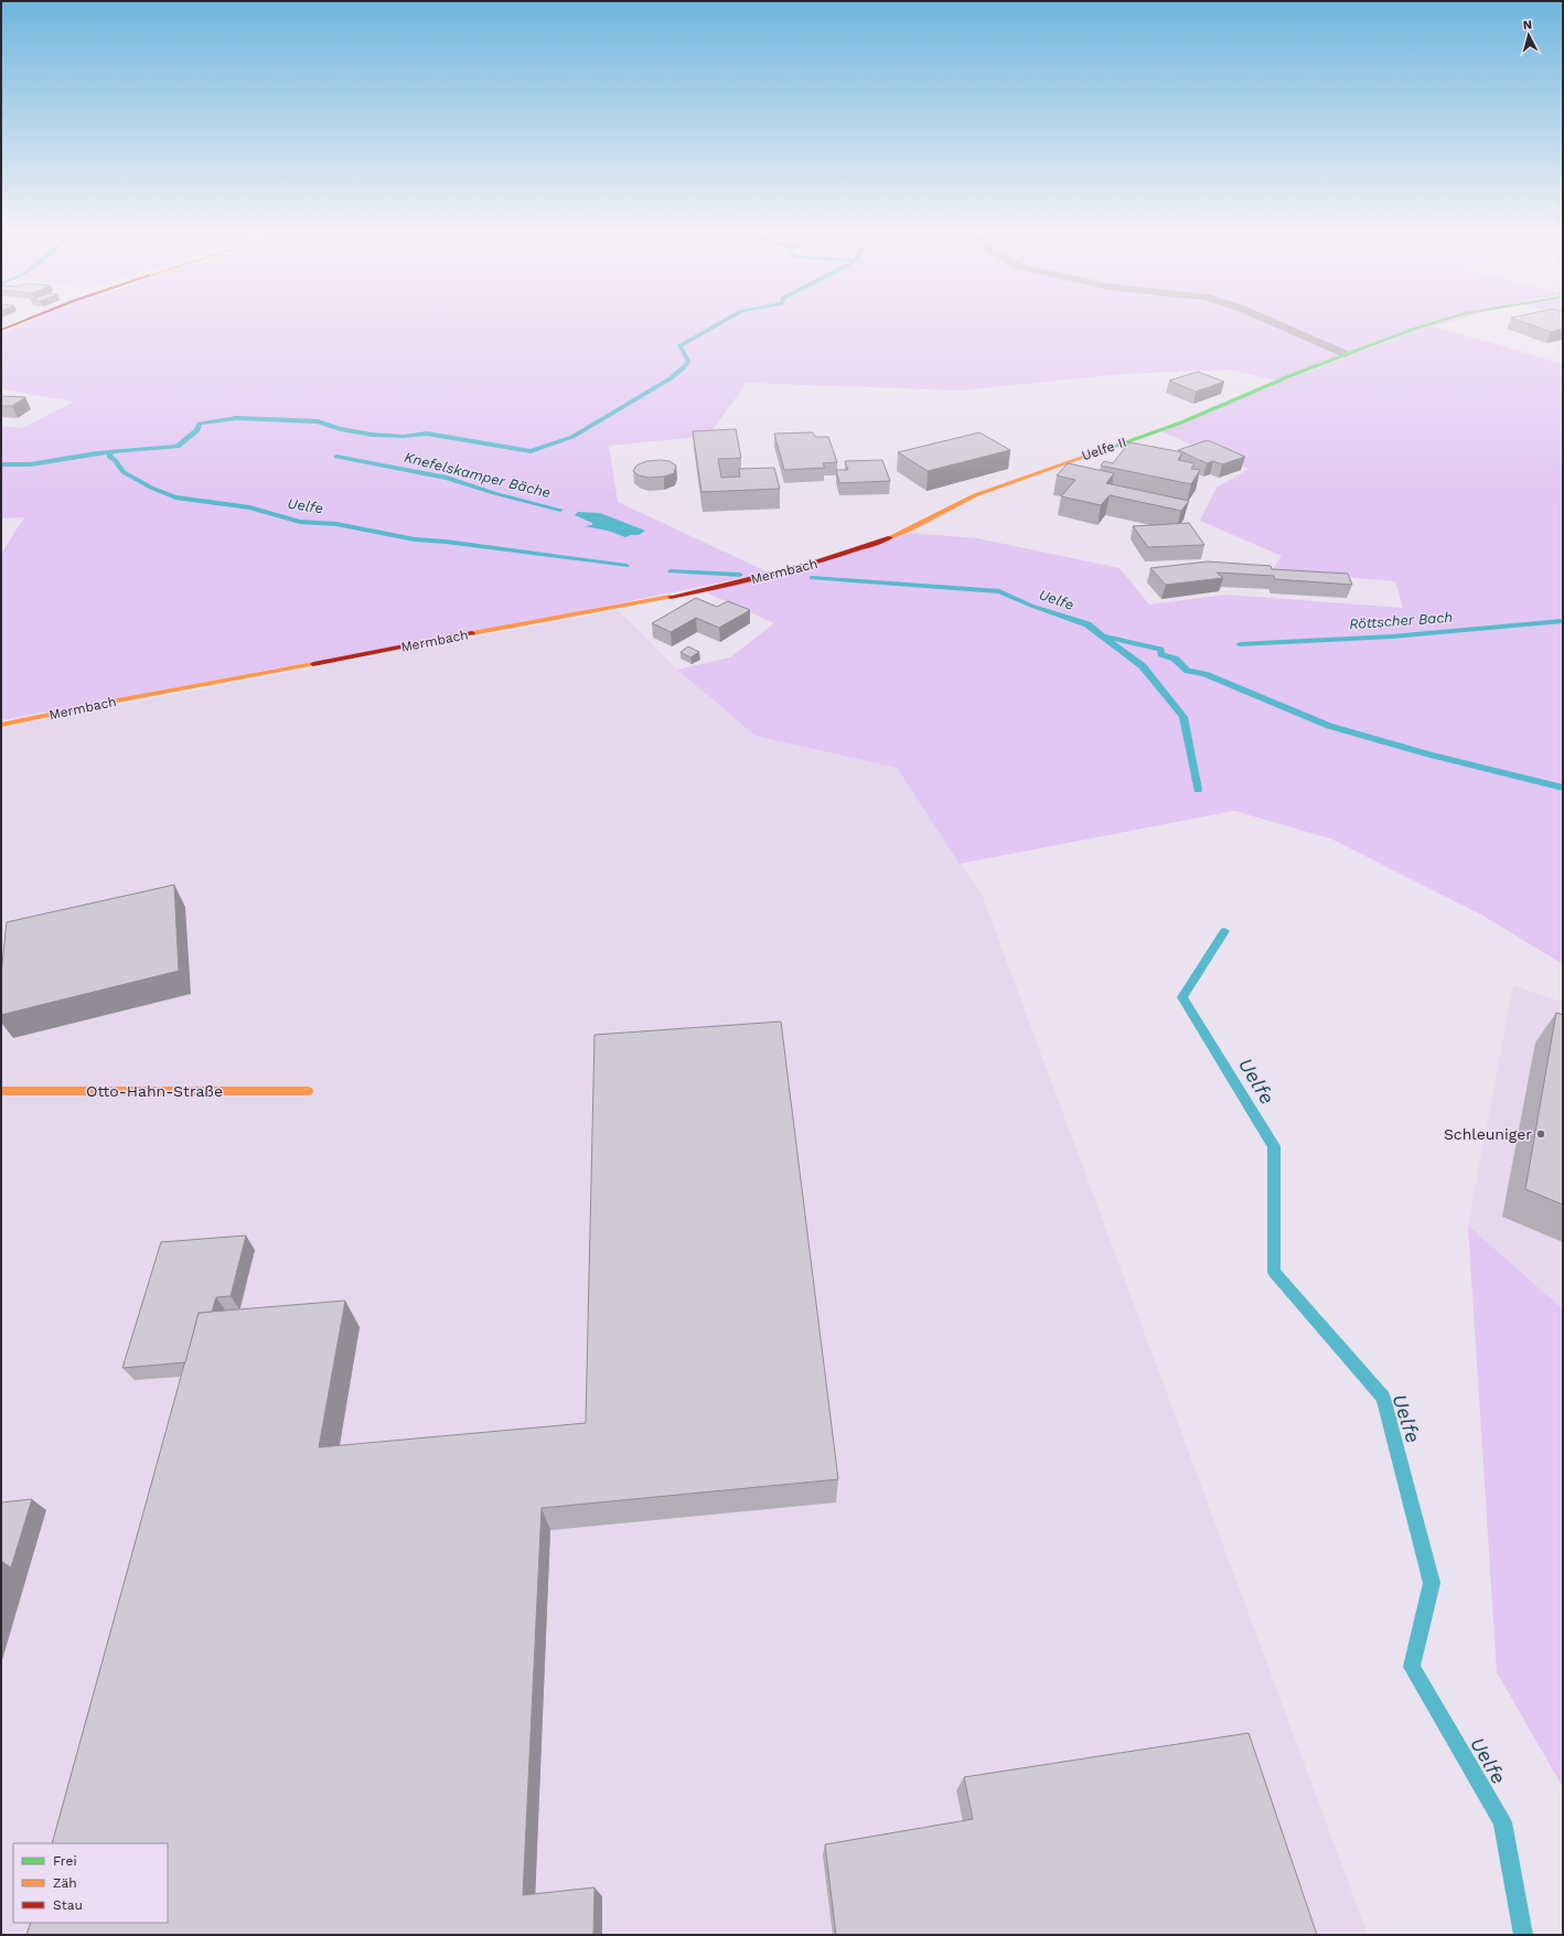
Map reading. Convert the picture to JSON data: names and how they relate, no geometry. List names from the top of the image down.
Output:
{
  "streets": {
    "street": ["Uelfe II", "Mermbach", "Otto-Hahn-Straße"]
  },
  "crossings": [
    ["Uelfe II", "Mermbach"]
  ],
  "water": ["Knefelskamper Bäche", "Uelfe", "Röttscher Bach"],
  "places": ["Schleuniger"],
  "legend": ["Frei", "Zäh", "Stau"],
  "north": "top"
}
